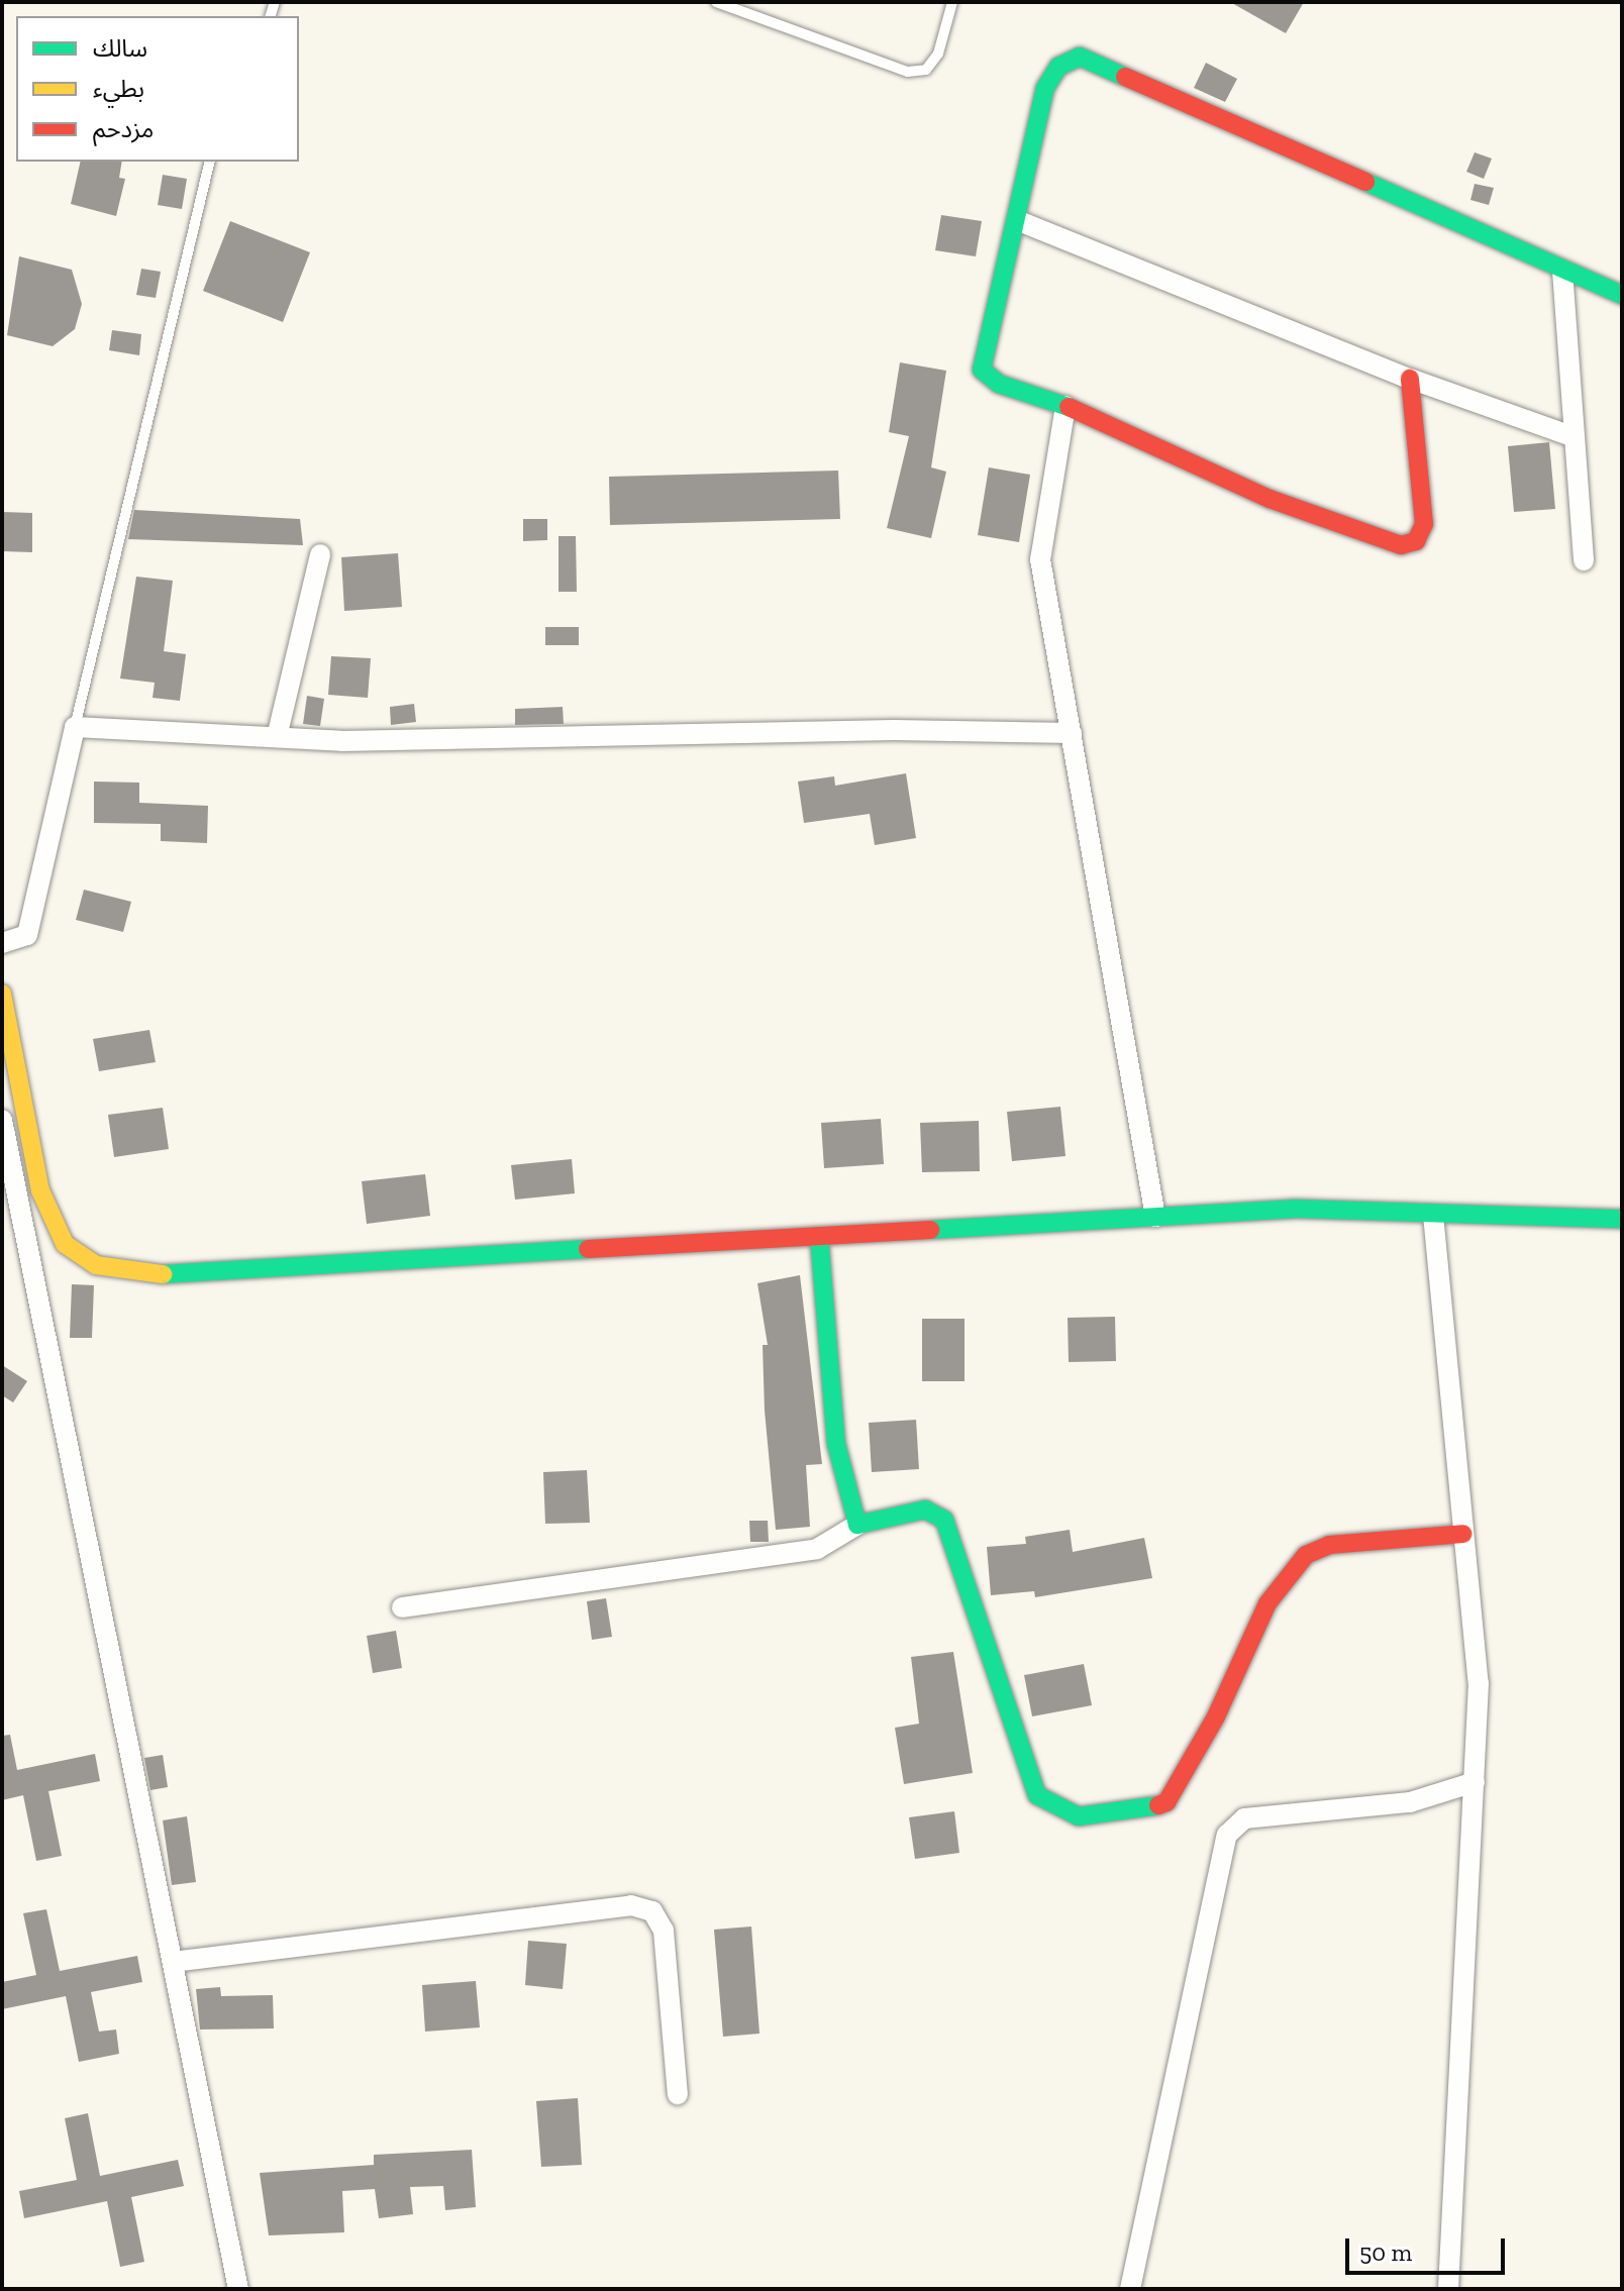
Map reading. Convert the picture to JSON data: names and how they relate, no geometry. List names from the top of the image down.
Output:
{
  "legend": ["سالك", "بطيء", "مزدحم"],
  "scale_bar": "50 m"
}
